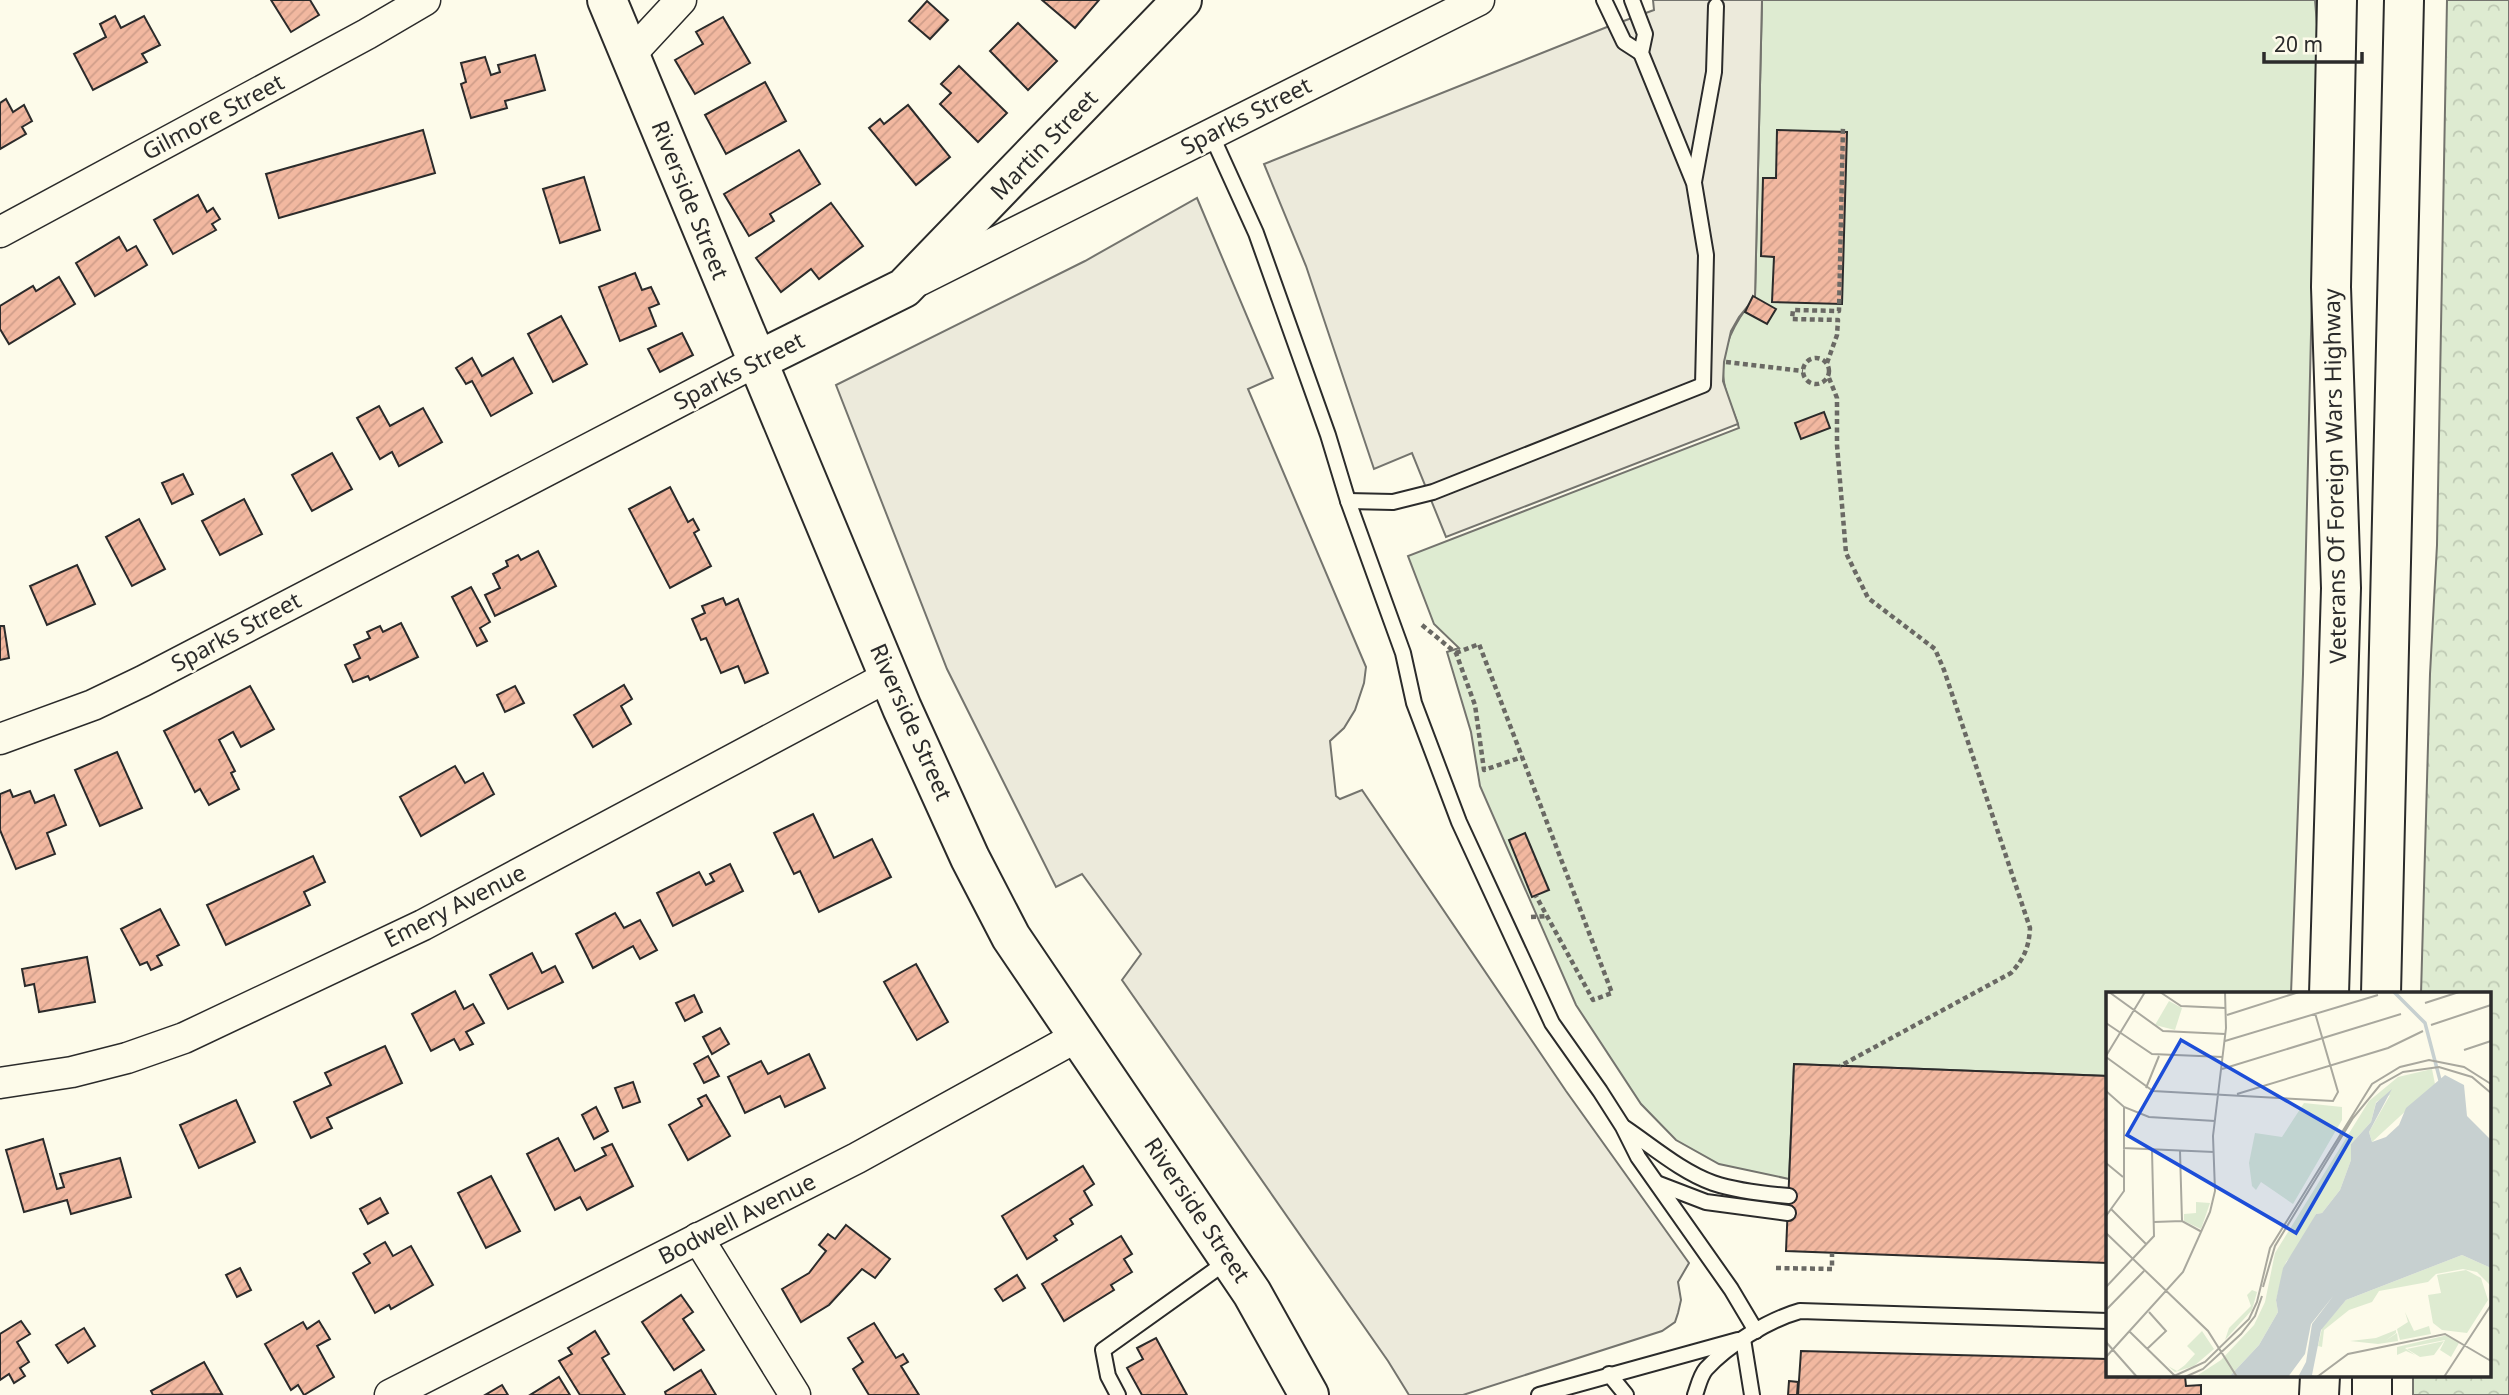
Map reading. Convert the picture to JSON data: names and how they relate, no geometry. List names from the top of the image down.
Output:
{
  "streets": {
    "main road": [
      "Sparks Street",
      "Martin Street",
      "Riverside Street",
      "Veterans Of Foreign Wars Highway"
    ],
    "street": ["Gilmore Street", "Emery Avenue", "Bodwell Avenue"]
  },
  "crossings": [
    ["Sparks Street", "Martin Street"],
    ["Sparks Street", "Riverside Street"],
    ["Riverside Street", "Emery Avenue"],
    ["Riverside Street", "Bodwell Avenue"]
  ],
  "scale_bar": "20 m"
}
